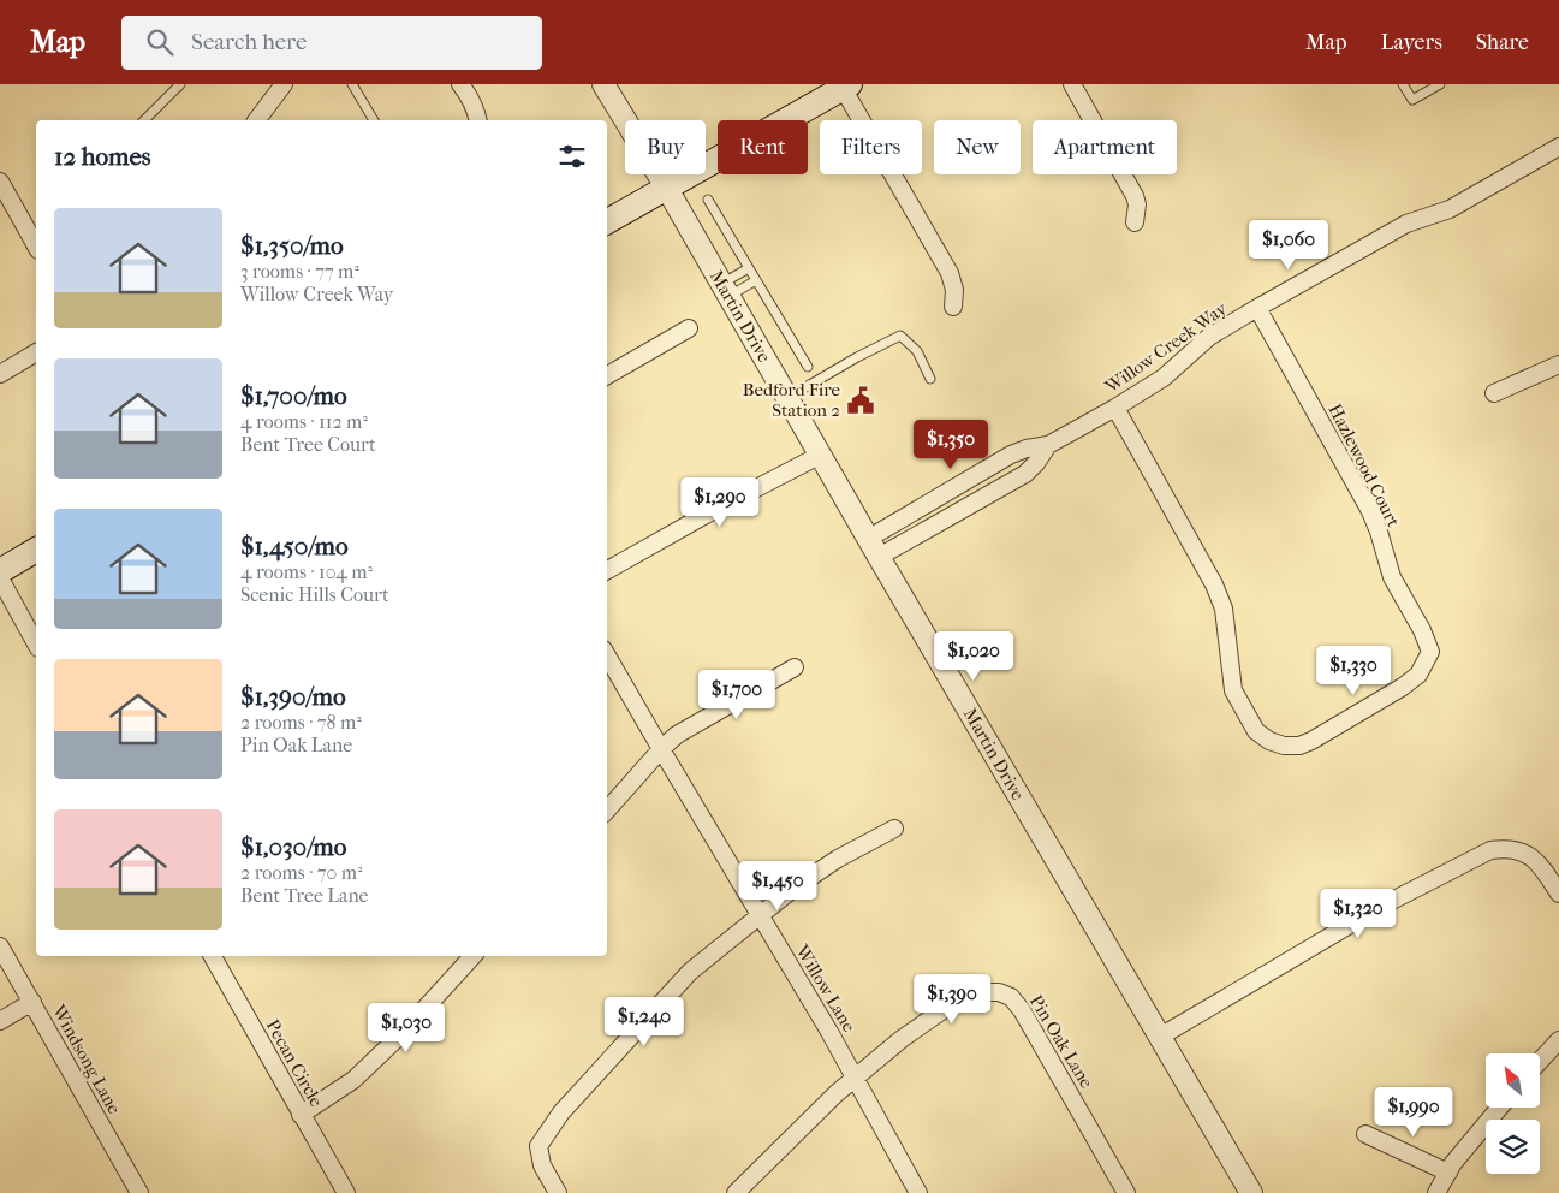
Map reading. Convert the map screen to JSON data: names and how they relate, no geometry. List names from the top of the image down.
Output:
{
  "streets": {
    "street": [
      "Martin Drive",
      "Willow Creek Way",
      "Hazlewood Court",
      "Willow Lane",
      "Pin Oak Lane",
      "Windsong Lane",
      "Pecan Circle"
    ]
  },
  "crossings": [
    ["Martin Drive", "Willow Creek Way"],
    ["Willow Creek Way", "Hazlewood Court"],
    ["Willow Lane", "Pin Oak Lane"]
  ],
  "places": {
    "public building": ["Bedford Fire Station 2"]
  },
  "north": "top left",
  "page": {
    "header": "Map",
    "search": "Search here",
    "nav": ["Map", "Layers", "Share"],
    "chip": [
      "Buy",
      "Rent",
      "Filters",
      "New",
      "Apartment"
    ],
    "heading": "12 homes",
    "list": [
      {
        "name": "$1,350/mo",
        "note": "3 rooms · 77 m² · Willow Creek Way"
      },
      {
        "name": "$1,700/mo",
        "note": "4 rooms · 112 m² · Bent Tree Court"
      },
      {
        "name": "$1,450/mo",
        "note": "4 rooms · 104 m² · Scenic Hills Court"
      },
      {
        "name": "$1,390/mo",
        "note": "2 rooms · 78 m² · Pin Oak Lane"
      },
      {
        "name": "$1,030/mo",
        "note": "2 rooms · 70 m² · Bent Tree Lane"
      }
    ],
    "price": [
      "$1,060",
      "$1,350",
      "$1,290",
      "$1,020",
      "$1,330",
      "$1,700",
      "$1,450",
      "$1,320",
      "$1,390",
      "$1,240",
      "$1,030",
      "$1,990"
    ]
  }
}
